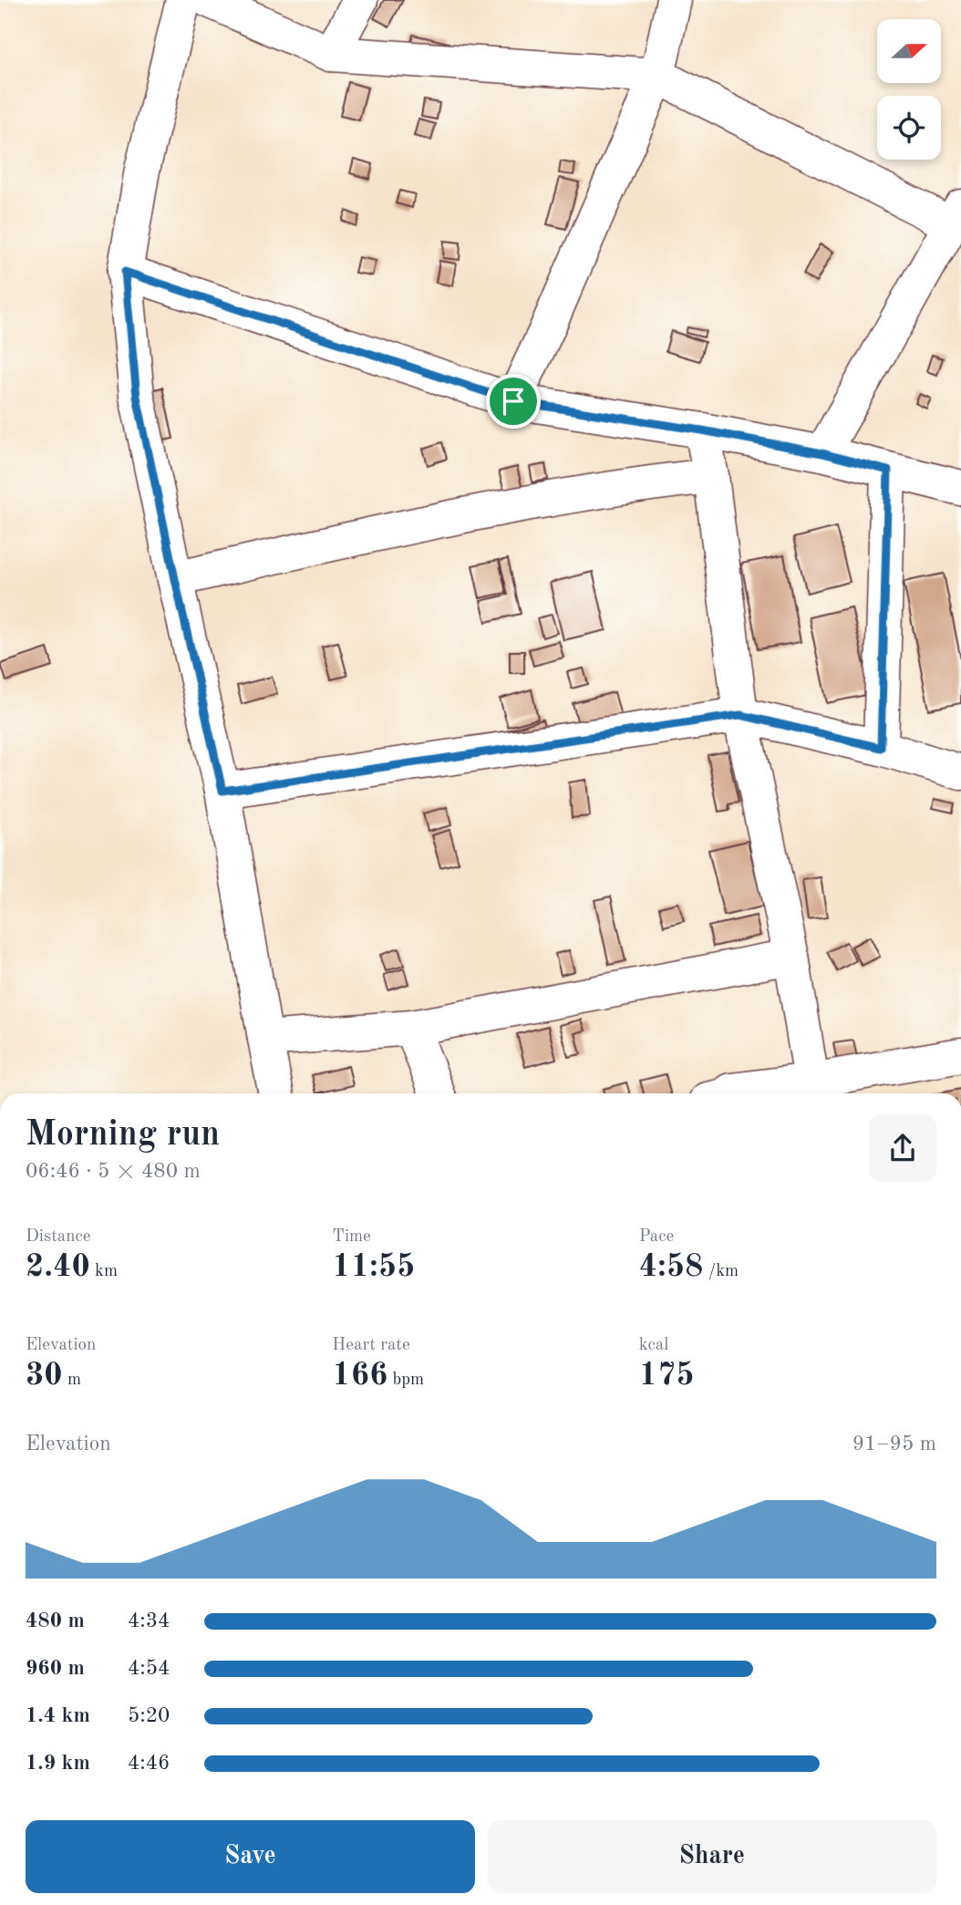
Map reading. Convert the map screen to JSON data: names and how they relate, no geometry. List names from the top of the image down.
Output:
{
  "north": "right",
  "page": {
    "heading": ["Morning run", "06:46 · 5 × 480 m"],
    "stats": [
      ["Distance", "2.40 km"],
      ["Time", "11:55"],
      ["Pace", "4:58 /km"],
      ["Elevation", "30 m"],
      ["Heart rate", "166 bpm"],
      ["kcal", "175"]
    ],
    "chart": ["Elevation", "91–95 m"],
    "list": [
      {
        "name": "480 m",
        "note": "4:34"
      },
      {
        "name": "960 m",
        "note": "4:54"
      },
      {
        "name": "1.4 km",
        "note": "5:20"
      },
      {
        "name": "1.9 km",
        "note": "4:46"
      }
    ],
    "buttons": ["Save", "Share"]
  }
}
